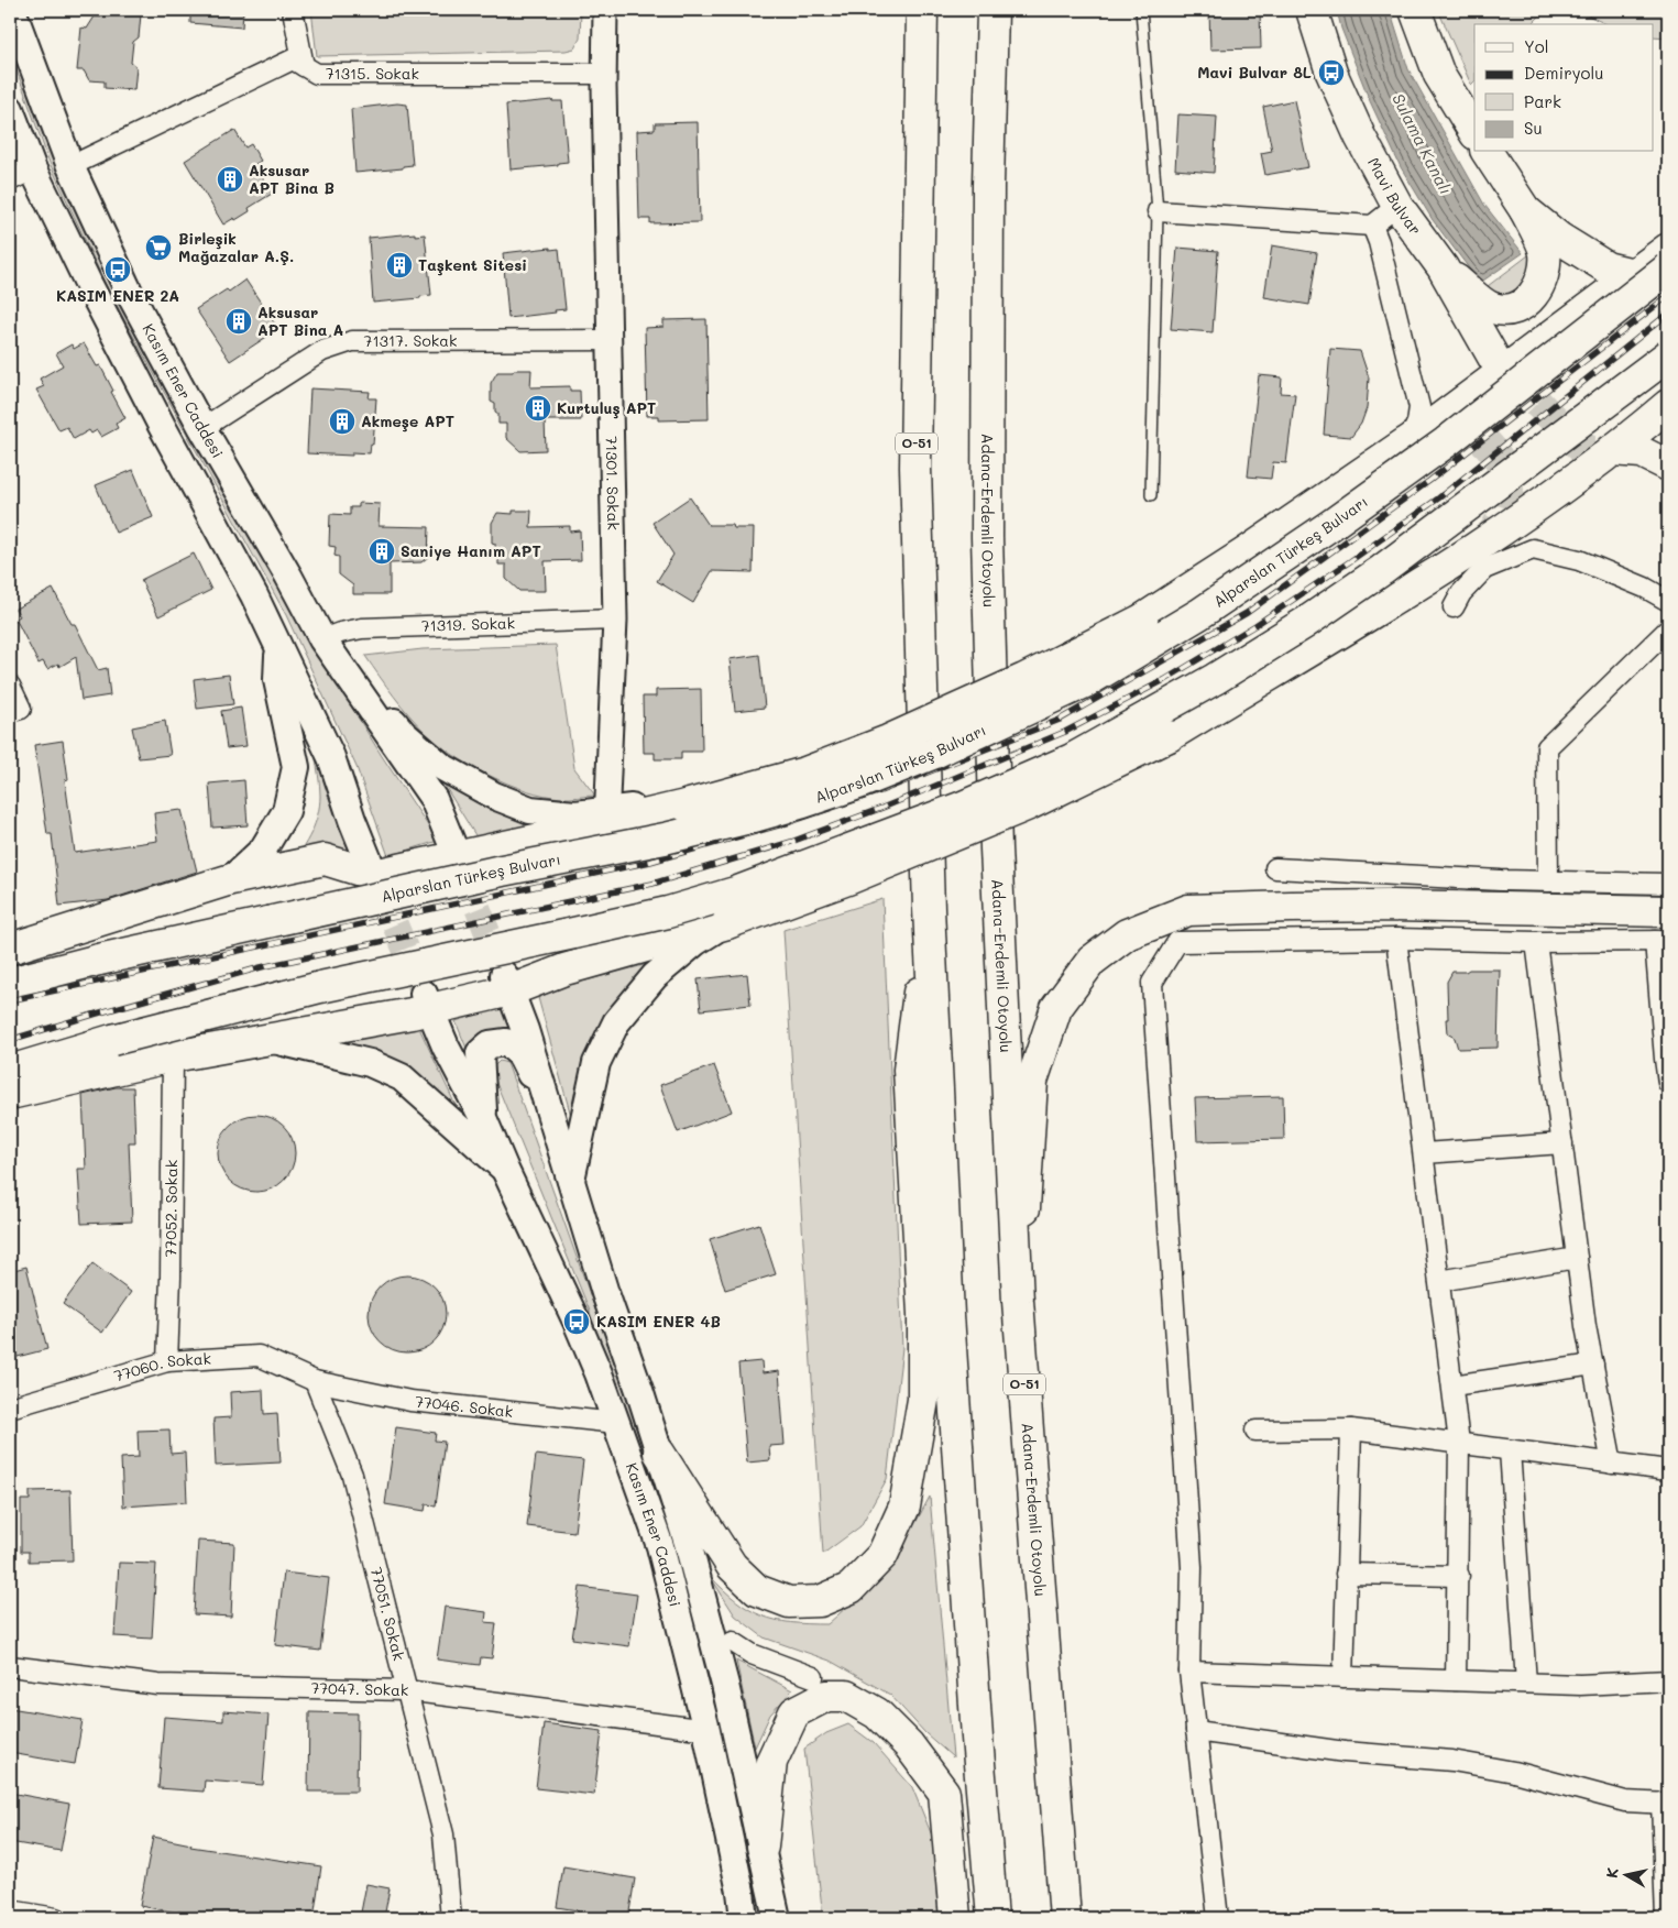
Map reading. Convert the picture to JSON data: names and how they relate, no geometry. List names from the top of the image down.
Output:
{
  "streets": {
    "main road": [
      "Mavi Bulvar",
      "Kasım Ener Caddesi",
      "O-51",
      "Adana-Erdemli Otoyolu",
      "Alparslan Türkeş Bulvarı"
    ],
    "street": [
      "71315. Sokak",
      "71317. Sokak",
      "71301. Sokak",
      "71319. Sokak",
      "77052. Sokak",
      "77060. Sokak",
      "77046. Sokak",
      "77051. Sokak",
      "77047. Sokak"
    ]
  },
  "crossings": [
    ["71315. Sokak", "Kasım Ener Caddesi"],
    ["71315. Sokak", "71301. Sokak"],
    ["Mavi Bulvar", "Alparslan Türkeş Bulvarı"],
    ["71317. Sokak", "Kasım Ener Caddesi"],
    ["71317. Sokak", "71301. Sokak"],
    ["Kasım Ener Caddesi", "71319. Sokak"],
    ["Kasım Ener Caddesi", "77046. Sokak"],
    ["Kasım Ener Caddesi", "77047. Sokak"],
    ["71301. Sokak", "Alparslan Türkeş Bulvarı"],
    ["71301. Sokak", "71319. Sokak"],
    ["77052. Sokak", "77060. Sokak"],
    ["77060. Sokak", "77046. Sokak"],
    ["77060. Sokak", "77051. Sokak"],
    ["77046. Sokak", "77051. Sokak"],
    ["77051. Sokak", "77047. Sokak"]
  ],
  "water": ["Sulama Kanalı"],
  "places": {
    "bus stop": ["Mavi Bulvar 8L", "KASIM ENER 2A", "KASIM ENER 4B"],
    "building": [
      "Aksusar APT Bina B",
      "Taşkent Sitesi",
      "Aksusar APT Bina A",
      "Kurtuluş APT",
      "Akmeşe APT",
      "Saniye Hanım APT"
    ],
    "supermarket": ["Birleşik Mağazalar A.Ş."]
  },
  "legend": [
    "Yol",
    "Demiryolu",
    "Park",
    "Su"
  ],
  "north": "left"
}
